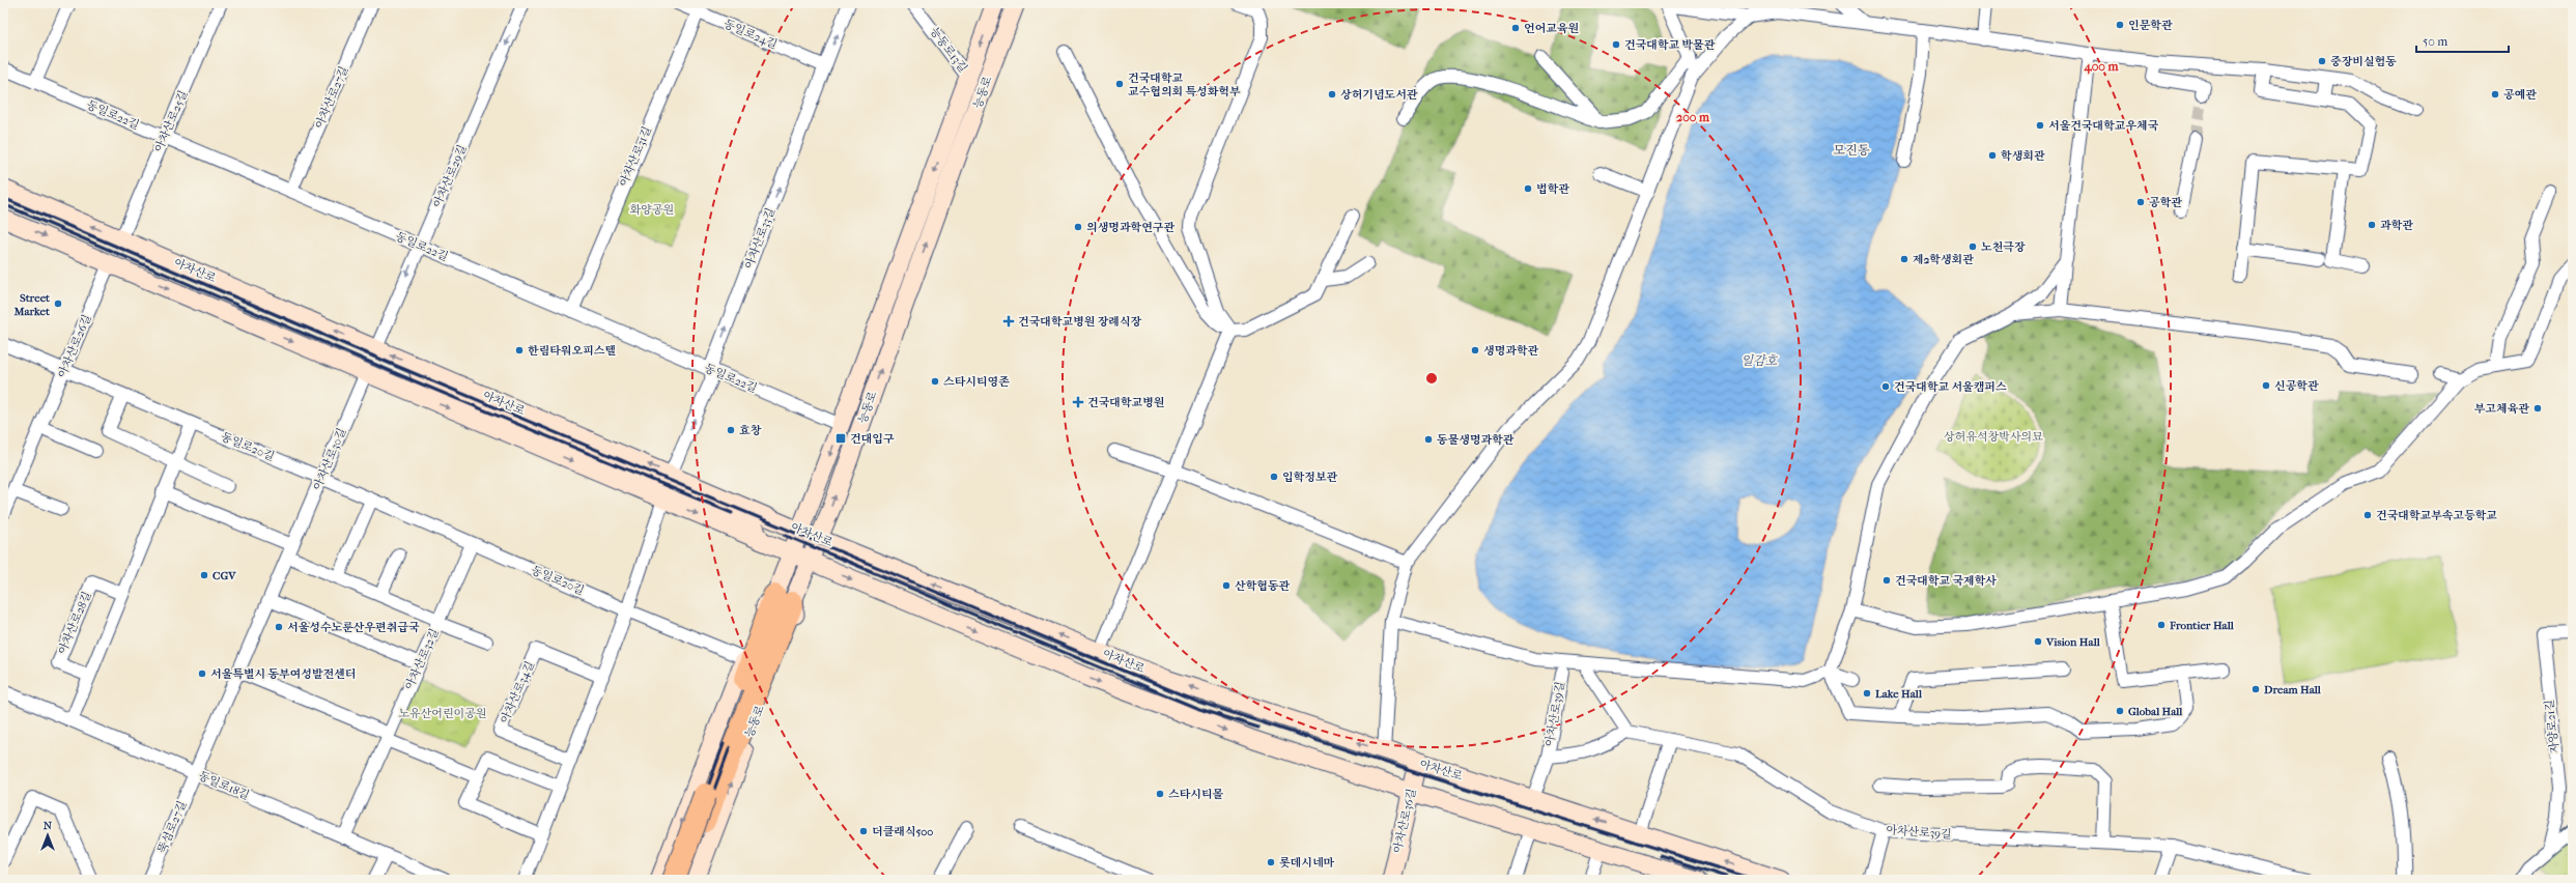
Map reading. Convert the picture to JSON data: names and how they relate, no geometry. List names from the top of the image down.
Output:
{
  "streets": {
    "highway": ["능동로"],
    "main road": ["아차산로", "아차산로36길"],
    "street": [
      "동일로24길",
      "능동로13길",
      "아차산로27길",
      "동일로22길",
      "아차산로25길",
      "아차산로31길",
      "아차산로29길",
      "아차산로33길",
      "아차산로26길",
      "동일로20길",
      "아차산로30길",
      "아차산로28길",
      "아차산로32길",
      "아차산로34길",
      "아차산로39길",
      "자양로21길",
      "동일로18길",
      "뚝섬로27길"
    ]
  },
  "crossings": [
    ["동일로24길", "아차산로31길"],
    ["동일로24길", "아차산로33길"],
    ["능동로13길", "능동로"],
    ["능동로", "동일로22길"],
    ["능동로", "아차산로"],
    ["능동로", "동일로20길"],
    ["아차산로27길", "동일로22길"],
    ["동일로22길", "아차산로25길"],
    ["동일로22길", "아차산로31길"],
    ["동일로22길", "아차산로29길"],
    ["동일로22길", "아차산로33길"],
    ["아차산로25길", "아차산로"],
    ["아차산로29길", "아차산로"],
    ["아차산로33길", "아차산로"],
    ["아차산로", "아차산로39길"],
    ["아차산로", "아차산로36길"],
    ["아차산로26길", "동일로20길"],
    ["동일로20길", "아차산로30길"],
    ["동일로20길", "아차산로32길"],
    ["아차산로30길", "동일로18길"],
    ["아차산로30길", "뚝섬로27길"],
    ["아차산로32길", "동일로18길"],
    ["동일로18길", "뚝섬로27길"]
  ],
  "one_way": ["아차산로29길", "아차산로33길"],
  "districts": ["모진동"],
  "water": ["일감호"],
  "parks": ["화양공원", "상허유석창박사의묘", "노유산어린이공원"],
  "places": {
    "other": [
      "인문학관",
      "언어교육원",
      "건국대학교 박물관",
      "중장비실험동",
      "건국대학교 교수협의회 특성화헉부",
      "상허기념도서관",
      "공예관",
      "서울건국대학교우체국",
      "학생회관",
      "법학관",
      "공학관",
      "과학관",
      "의생명과학연구관",
      "노천극장",
      "제2학생회관",
      "Street Market",
      "한림타워오피스텔",
      "생명과학관",
      "스타시티영존",
      "신공학관",
      "건국대학교 서울캠퍼스",
      "부고체육관",
      "효창",
      "동물생명과학관",
      "입학정보관",
      "건국대학교부속고등학교",
      "CGV",
      "건국대학교 국제학사",
      "산학협동관",
      "Frontier Hall",
      "서울성수노룬산우편취급국",
      "Vision Hall",
      "서울특별시 동부여성발전센터",
      "Dream Hall",
      "Lake Hall",
      "Global Hall",
      "스타시티몰",
      "더클래식500",
      "롯데시네마"
    ],
    "health": ["건국대학교병원 장례식장", "건국대학교병원"],
    "transit": ["건대입구"]
  },
  "scale_bar": "50 m",
  "north": "top",
  "rings": ["400 m", "200 m"]
}
